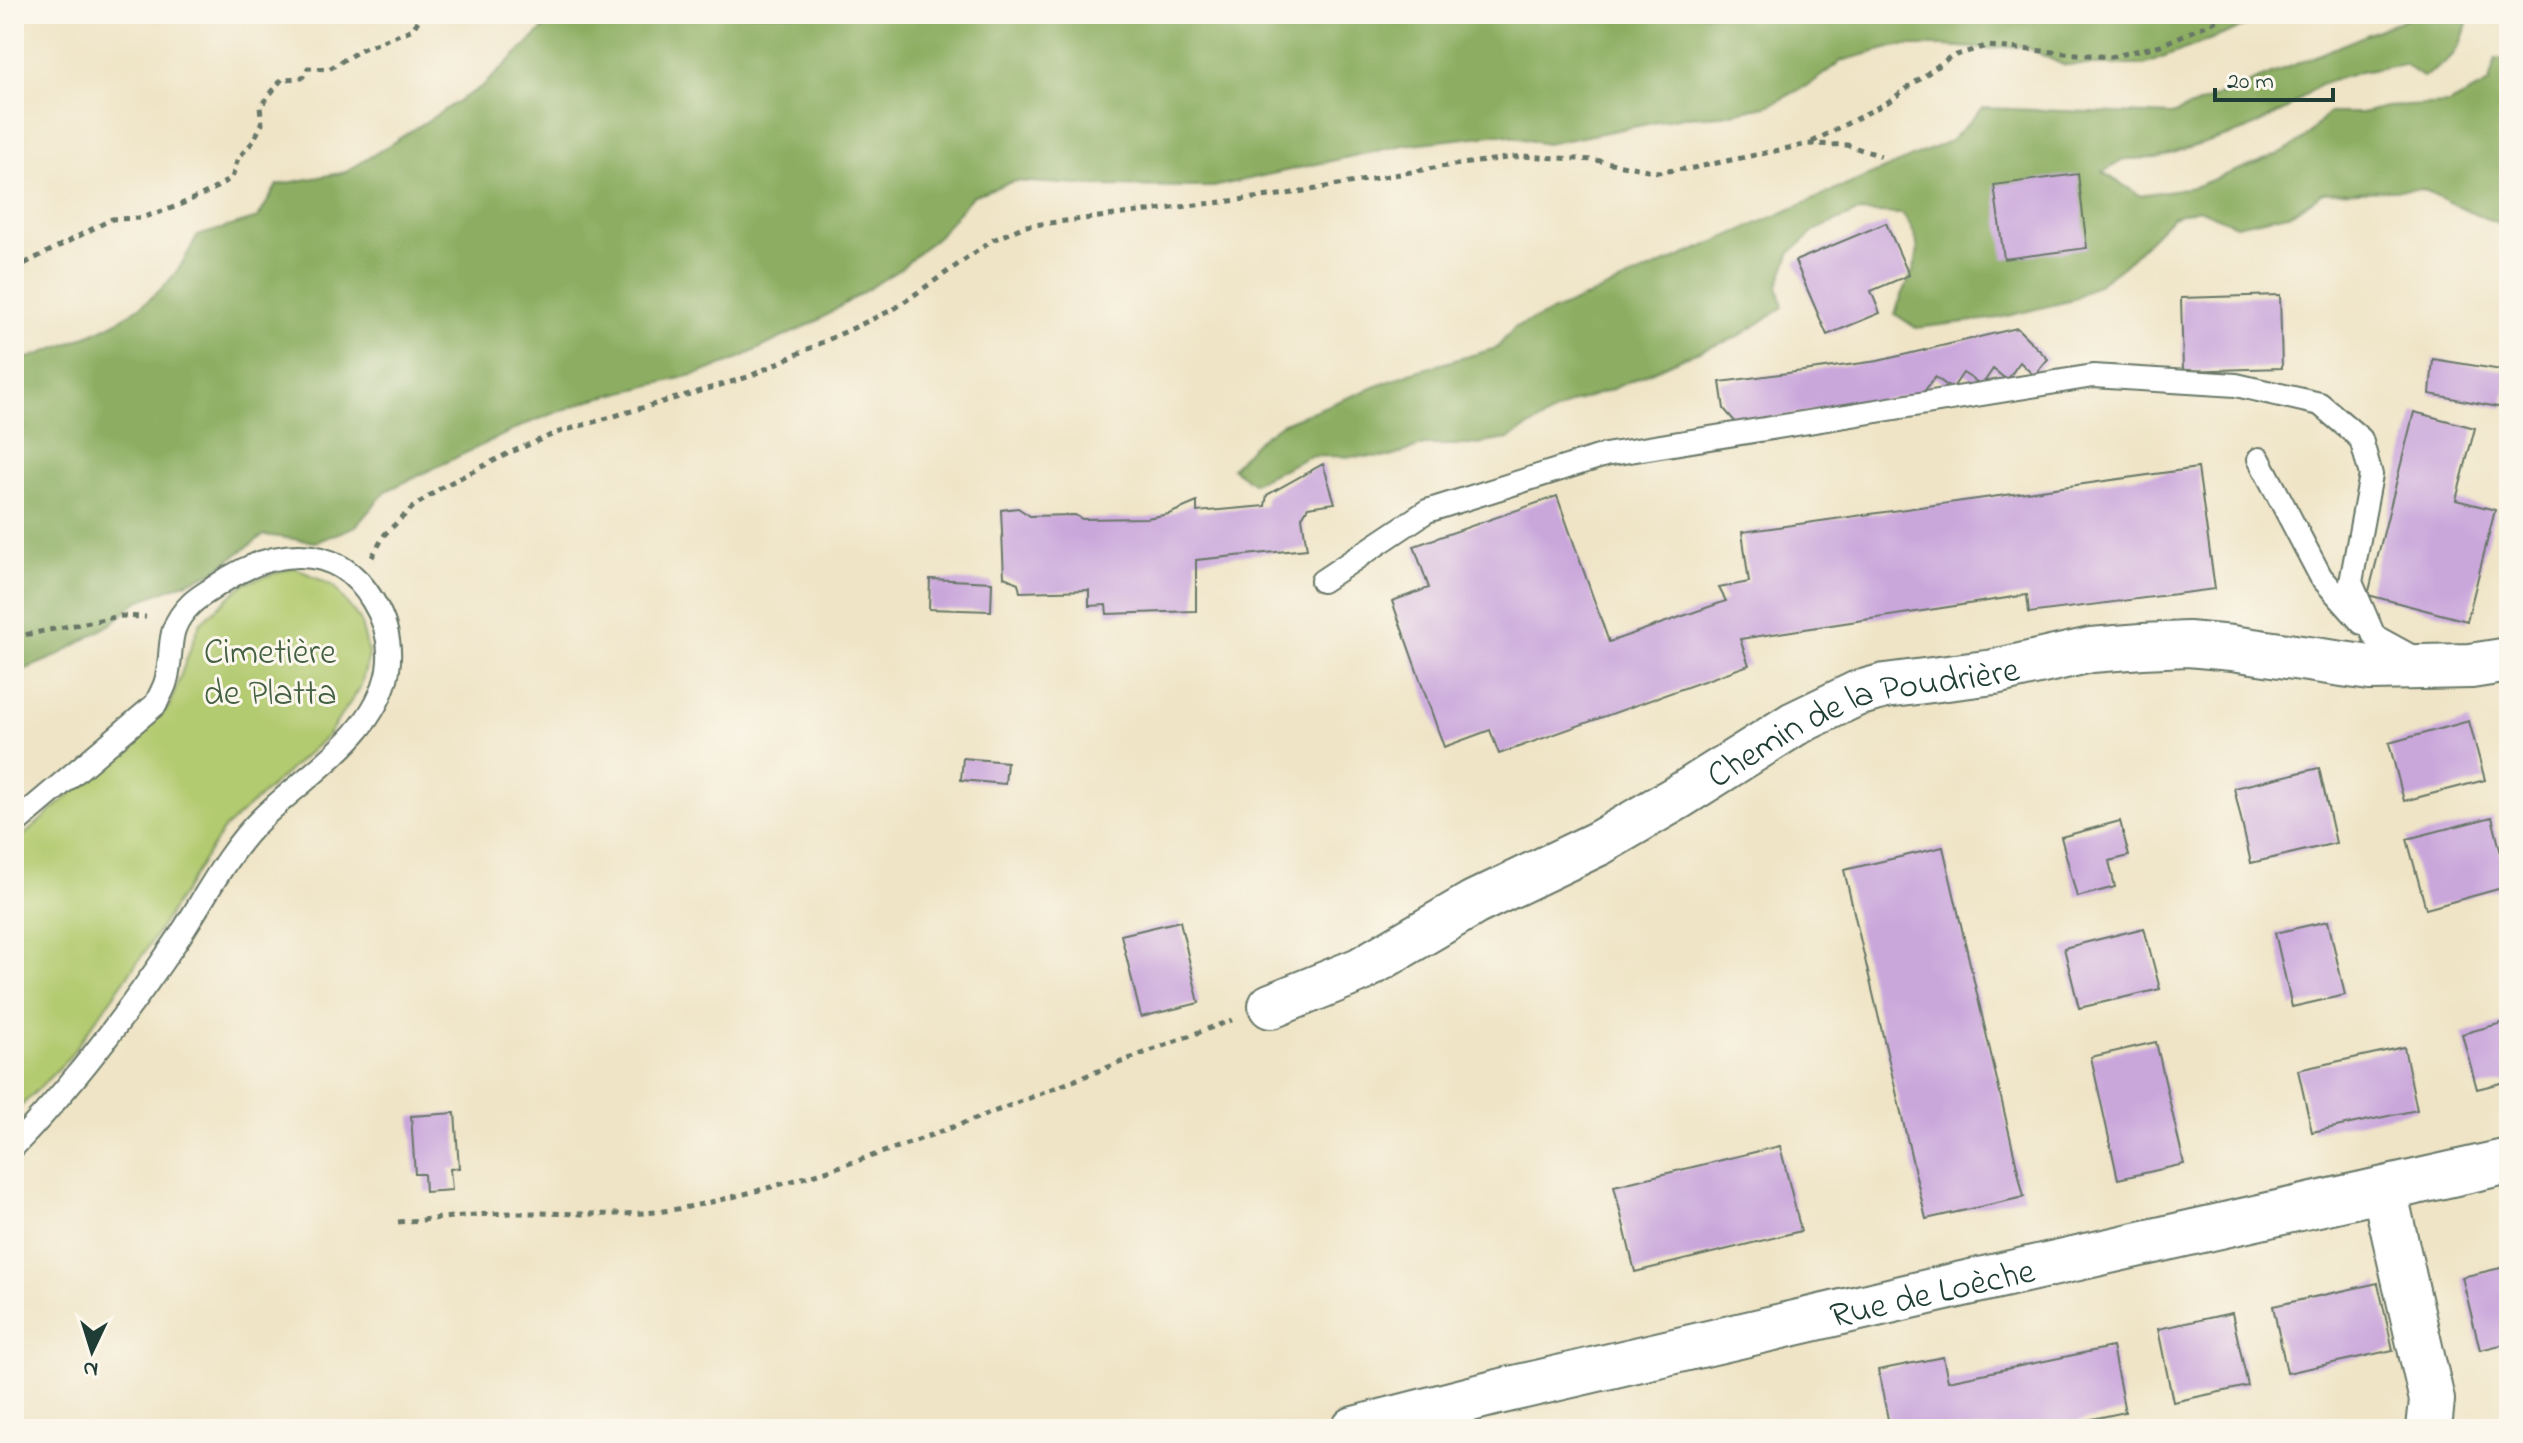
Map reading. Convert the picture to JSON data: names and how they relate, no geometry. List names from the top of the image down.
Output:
{
  "streets": {
    "street": ["Chemin de la Poudrière", "Rue de Loèche"]
  },
  "parks": ["Cimetière de Platta"],
  "scale_bar": "20 m",
  "north": "bottom"
}
